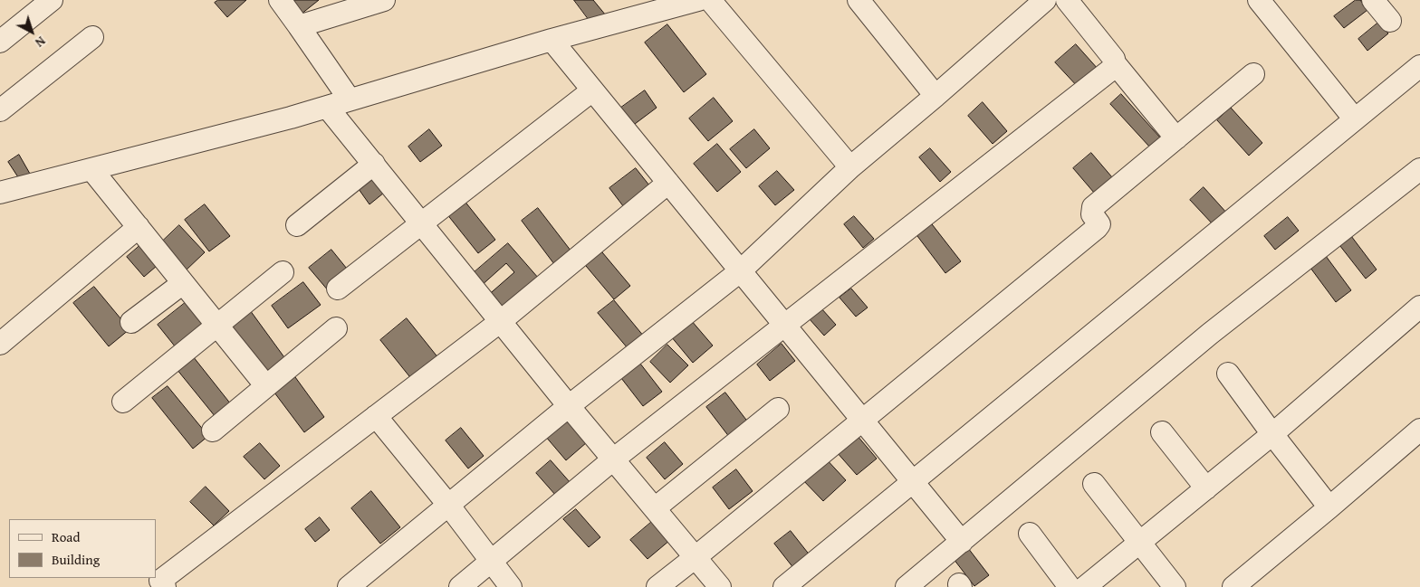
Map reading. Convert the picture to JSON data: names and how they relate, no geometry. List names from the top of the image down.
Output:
{
  "legend": ["Road", "Building"],
  "north": "bottom right"
}
